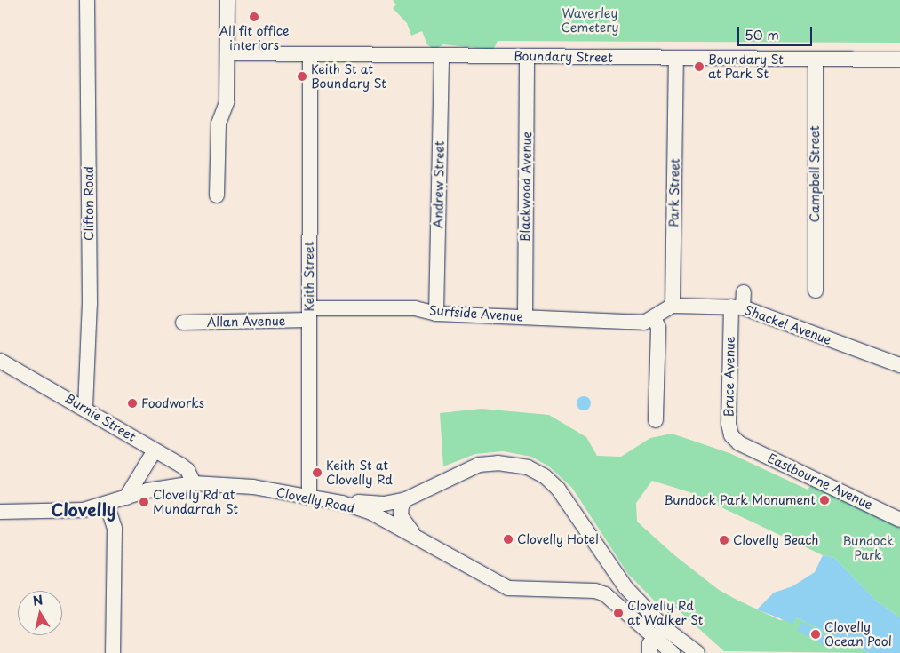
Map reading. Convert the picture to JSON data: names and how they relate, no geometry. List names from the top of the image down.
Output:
{
  "streets": {
    "street": [
      "Boundary Street",
      "Campbell Street",
      "Andrew Street",
      "Blackwood Avenue",
      "Park Street",
      "Clifton Road",
      "Keith Street",
      "Surfside Avenue",
      "Allan Avenue",
      "Shackel Avenue",
      "Bruce Avenue",
      "Burnie Street",
      "Eastbourne Avenue",
      "Clovelly Road"
    ]
  },
  "crossings": [
    ["Boundary Street", "Campbell Street"],
    ["Boundary Street", "Andrew Street"],
    ["Boundary Street", "Blackwood Avenue"],
    ["Boundary Street", "Park Street"],
    ["Boundary Street", "Keith Street"],
    ["Andrew Street", "Surfside Avenue"],
    ["Blackwood Avenue", "Surfside Avenue"],
    ["Park Street", "Shackel Avenue"],
    ["Clifton Road", "Burnie Street"],
    ["Keith Street", "Surfside Avenue"],
    ["Keith Street", "Allan Avenue"],
    ["Keith Street", "Clovelly Road"],
    ["Surfside Avenue", "Allan Avenue"],
    ["Shackel Avenue", "Bruce Avenue"],
    ["Bruce Avenue", "Eastbourne Avenue"],
    ["Burnie Street", "Clovelly Road"]
  ],
  "districts": ["Clovelly"],
  "parks": ["Waverley Cemetery", "Bundock Park"],
  "places": [
    "All fit office interiors",
    "Boundary St at Park St",
    "Keith St at Boundary St",
    "Foodworks",
    "Keith St at Clovelly Rd",
    "Bundock Park Monument",
    "Clovelly Rd at Mundarrah St",
    "Clovelly Hotel",
    "Clovelly Beach",
    "Clovelly Rd at Walker St",
    "Clovelly Ocean Pool"
  ],
  "scale_bar": "50 m",
  "north": "top"
}
